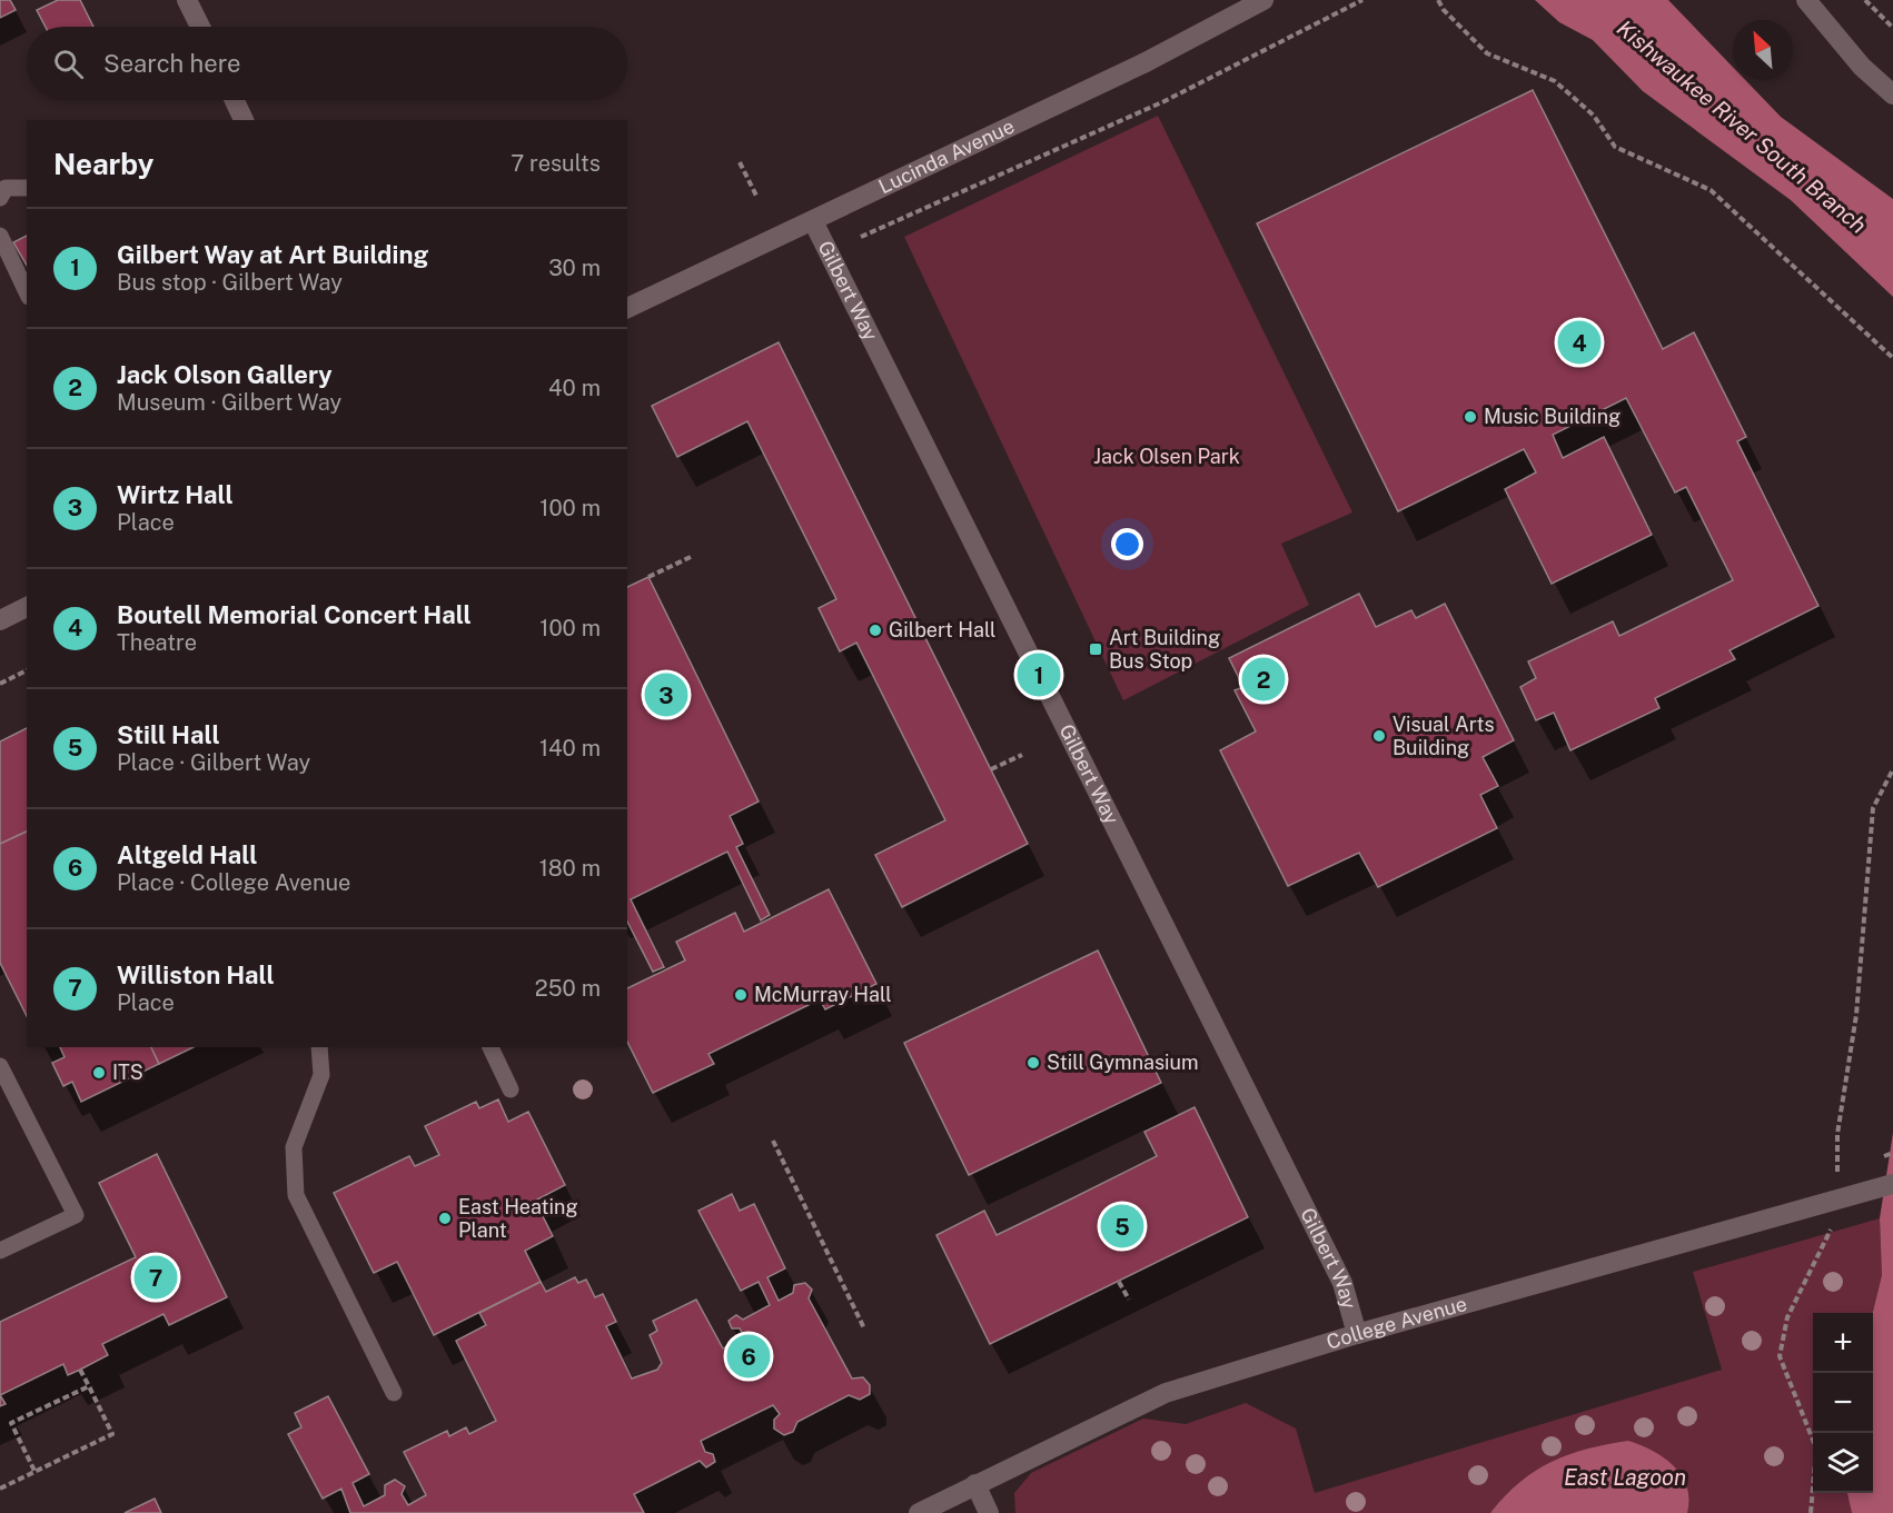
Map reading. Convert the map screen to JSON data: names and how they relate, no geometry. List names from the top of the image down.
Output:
{
  "streets": {
    "street": ["Lucinda Avenue", "Gilbert Way", "College Avenue"]
  },
  "crossings": [
    ["Lucinda Avenue", "Gilbert Way"],
    ["Gilbert Way", "College Avenue"]
  ],
  "water": ["Kishwaukee River South Branch", "East Lagoon"],
  "parks": ["Jack Olsen Park"],
  "places": {
    "other": [
      "Music Building",
      "Gilbert Hall",
      "Visual Arts Building",
      "McMurray Hall",
      "Still Gymnasium",
      "ITS",
      "East Heating Plant"
    ],
    "transit": ["Art Building Bus Stop"]
  },
  "north": "top left",
  "page": {
    "search": "Search here",
    "heading": ["Nearby", "7 results"],
    "list": [
      {
        "mark": "1",
        "name": "Gilbert Way at Art Building",
        "note": "Bus stop · Gilbert Way",
        "value": "30 m"
      },
      {
        "mark": "2",
        "name": "Jack Olson Gallery",
        "note": "Museum · Gilbert Way",
        "value": "40 m"
      },
      {
        "mark": "3",
        "name": "Wirtz Hall",
        "note": "Place",
        "value": "100 m"
      },
      {
        "mark": "4",
        "name": "Boutell Memorial Concert Hall",
        "note": "Theatre",
        "value": "100 m"
      },
      {
        "mark": "5",
        "name": "Still Hall",
        "note": "Place · Gilbert Way",
        "value": "140 m"
      },
      {
        "mark": "6",
        "name": "Altgeld Hall",
        "note": "Place · College Avenue",
        "value": "180 m"
      },
      {
        "mark": "7",
        "name": "Williston Hall",
        "note": "Place",
        "value": "250 m"
      }
    ],
    "pins": [
      "4",
      "1",
      "2",
      "3",
      "5",
      "7",
      "6"
    ],
    "map_buttons": ["+", "−"]
  }
}
